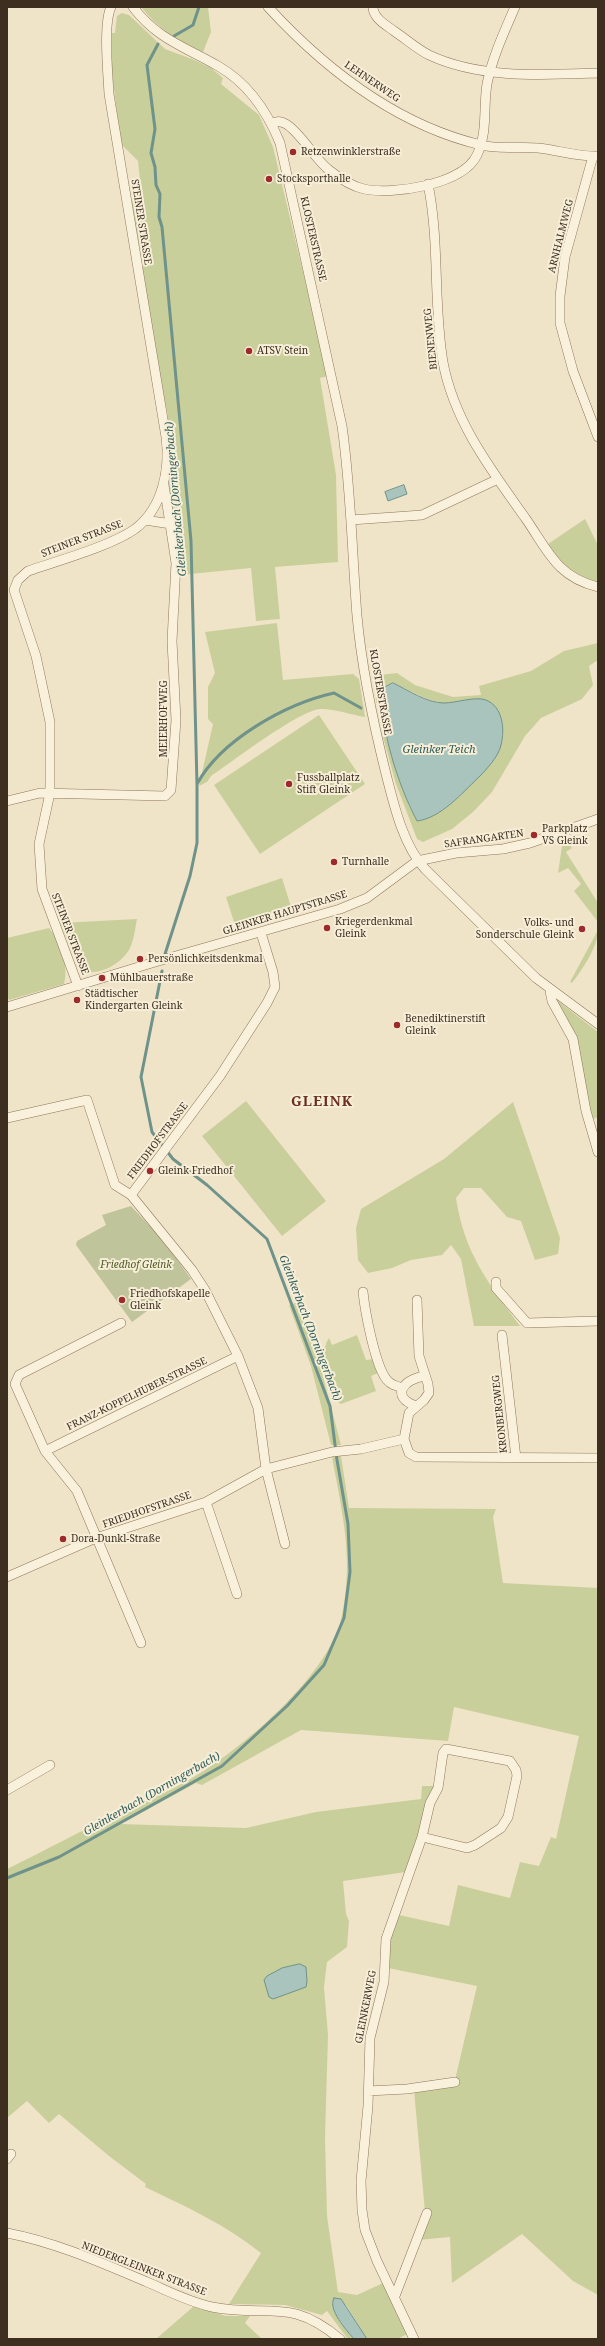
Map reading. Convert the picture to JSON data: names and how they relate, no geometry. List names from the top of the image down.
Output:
{
  "streets": {
    "street": [
      "LEHNERWEG",
      "STEINER STRASSE",
      "ARNHALMWEG",
      "KLOSTERSTRASSE",
      "BIENENWEG",
      "MEIERHOFWEG",
      "SAFRANGARTEN",
      "GLEINKER HAUPTSTRASSE",
      "FRIEDHOFSTRASSE",
      "FRANZ-KOPPELHUBER-STRASSE",
      "KRONBERGWEG",
      "GLEINKERWEG",
      "NIEDERGLEINKER STRASSE"
    ]
  },
  "crossings": [
    ["LEHNERWEG", "ARNHALMWEG"],
    ["STEINER STRASSE", "MEIERHOFWEG"],
    ["STEINER STRASSE", "GLEINKER HAUPTSTRASSE"],
    ["KLOSTERSTRASSE", "SAFRANGARTEN"],
    ["KLOSTERSTRASSE", "GLEINKER HAUPTSTRASSE"],
    ["SAFRANGARTEN", "GLEINKER HAUPTSTRASSE"],
    ["GLEINKER HAUPTSTRASSE", "FRIEDHOFSTRASSE"],
    ["FRIEDHOFSTRASSE", "FRANZ-KOPPELHUBER-STRASSE"]
  ],
  "districts": ["GLEINK"],
  "water": ["Gleinkerbach (Dorningerbach)", "Gleinker Teich"],
  "parks": ["Friedhof Gleink"],
  "places": [
    "Retzenwinklerstraße",
    "Stocksporthalle",
    "ATSV Stein",
    "Fussballplatz Stift Gleink",
    "Parkplatz VS Gleink",
    "Turnhalle",
    "Kriegerdenkmal Gleink",
    "Volks- und Sonderschule Gleink",
    "Persönlichkeitsdenkmal",
    "Mühlbauerstraße",
    "Städtischer Kindergarten Gleink",
    "Benediktinerstift Gleink",
    "Gleink Friedhof",
    "Friedhofskapelle Gleink",
    "Dora-Dunkl-Straße"
  ]
}
